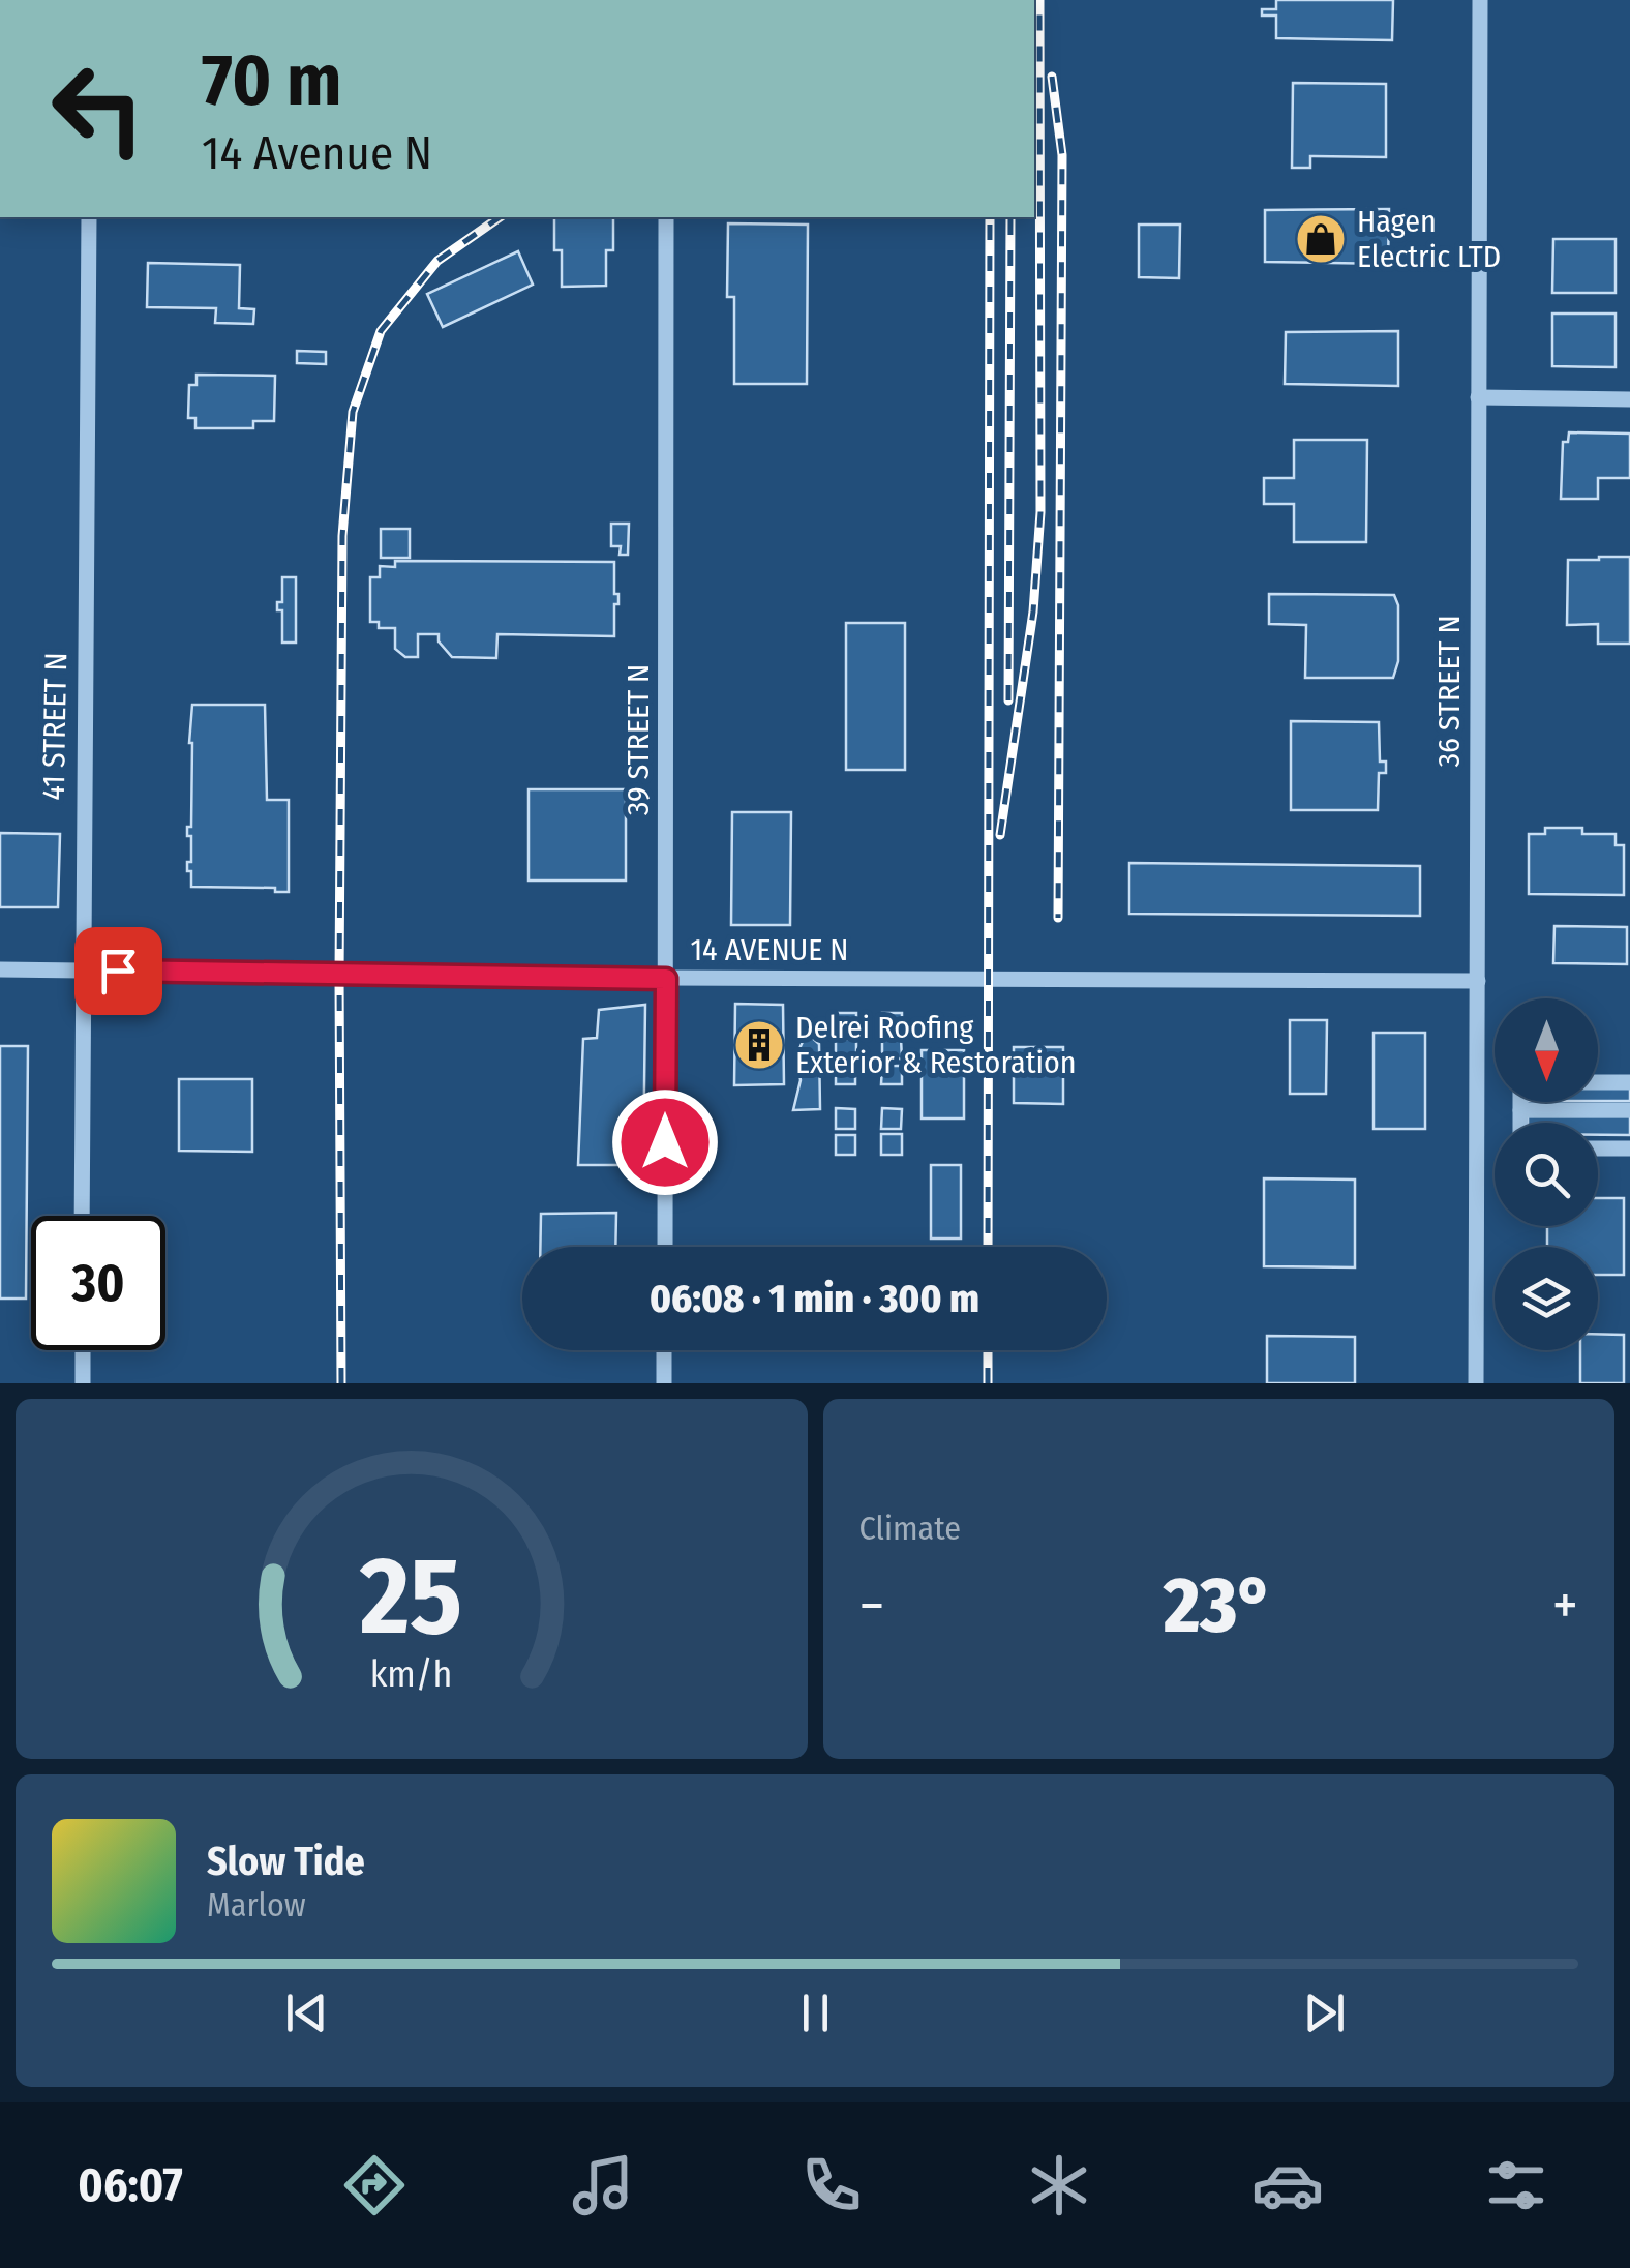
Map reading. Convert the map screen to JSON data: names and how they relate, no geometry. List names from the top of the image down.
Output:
{
  "streets": {
    "street": [
      "36 STREET N",
      "41 STREET N",
      "39 STREET N",
      "14 AVENUE N"
    ]
  },
  "crossings": [
    ["36 STREET N", "14 AVENUE N"],
    ["41 STREET N", "14 AVENUE N"],
    ["39 STREET N", "14 AVENUE N"]
  ],
  "places": {
    "shop": ["Hagen Electric LTD"],
    "building": ["Delrei Roofing Exterior & Restoration"]
  },
  "north": "bottom",
  "page": {
    "turn": ["70 m", "14 Avenue N"],
    "limit": "30",
    "trip": "06:08 · 1 min · 300 m",
    "tile": "Climate",
    "heat": ["−", "23°", "+"],
    "song": ["Slow Tide", "Marlow"],
    "tabs": "06:07",
    "gauge": ["25", "km/h"]
  }
}
